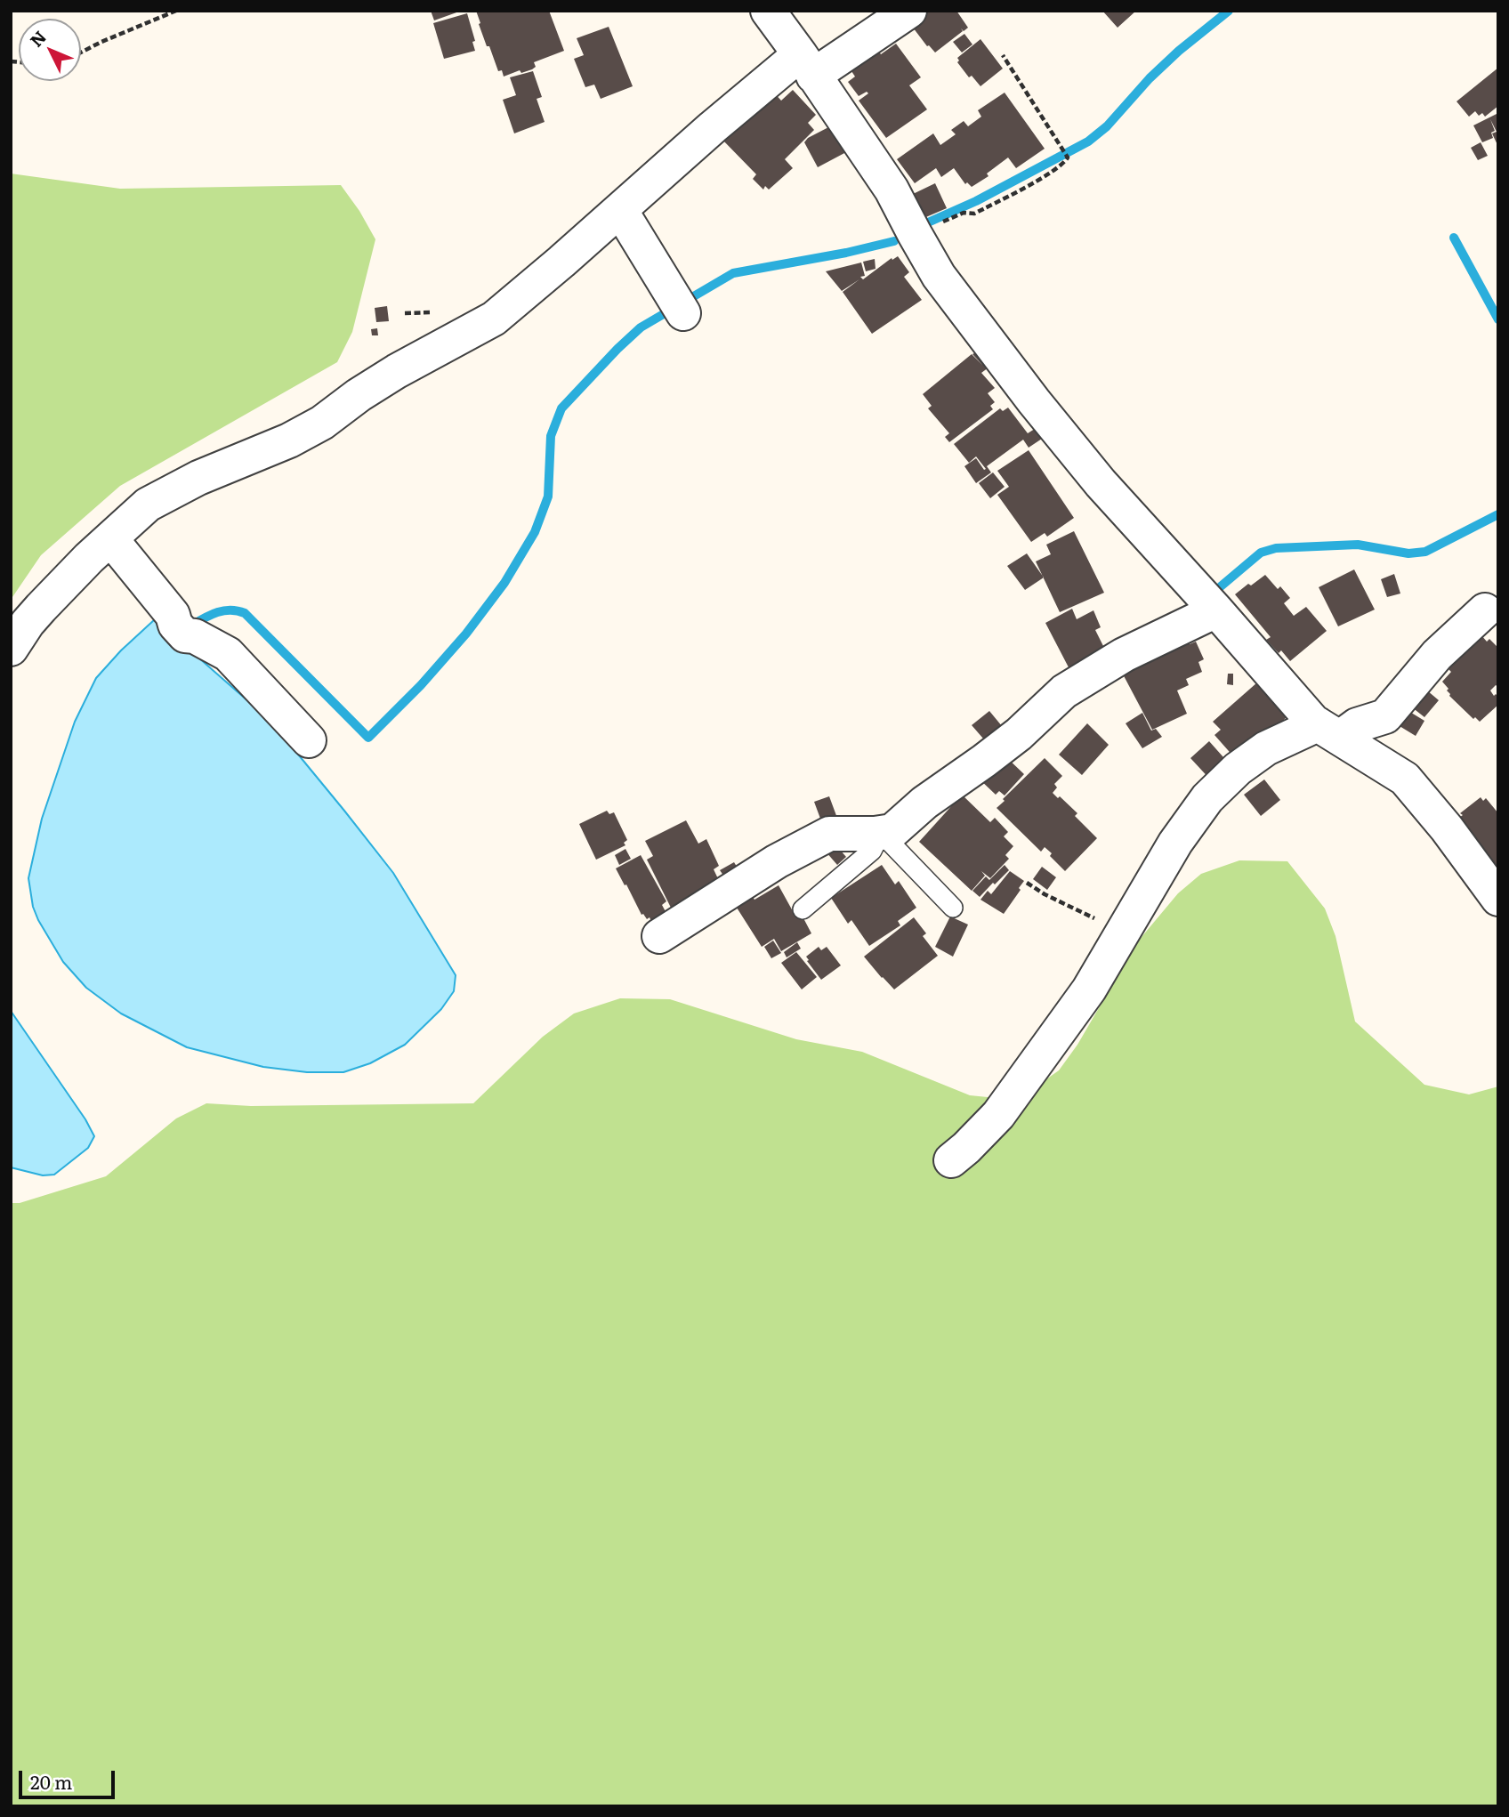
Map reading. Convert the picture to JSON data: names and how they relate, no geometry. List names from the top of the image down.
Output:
{
  "scale_bar": "20 m",
  "north": "top left"
}
